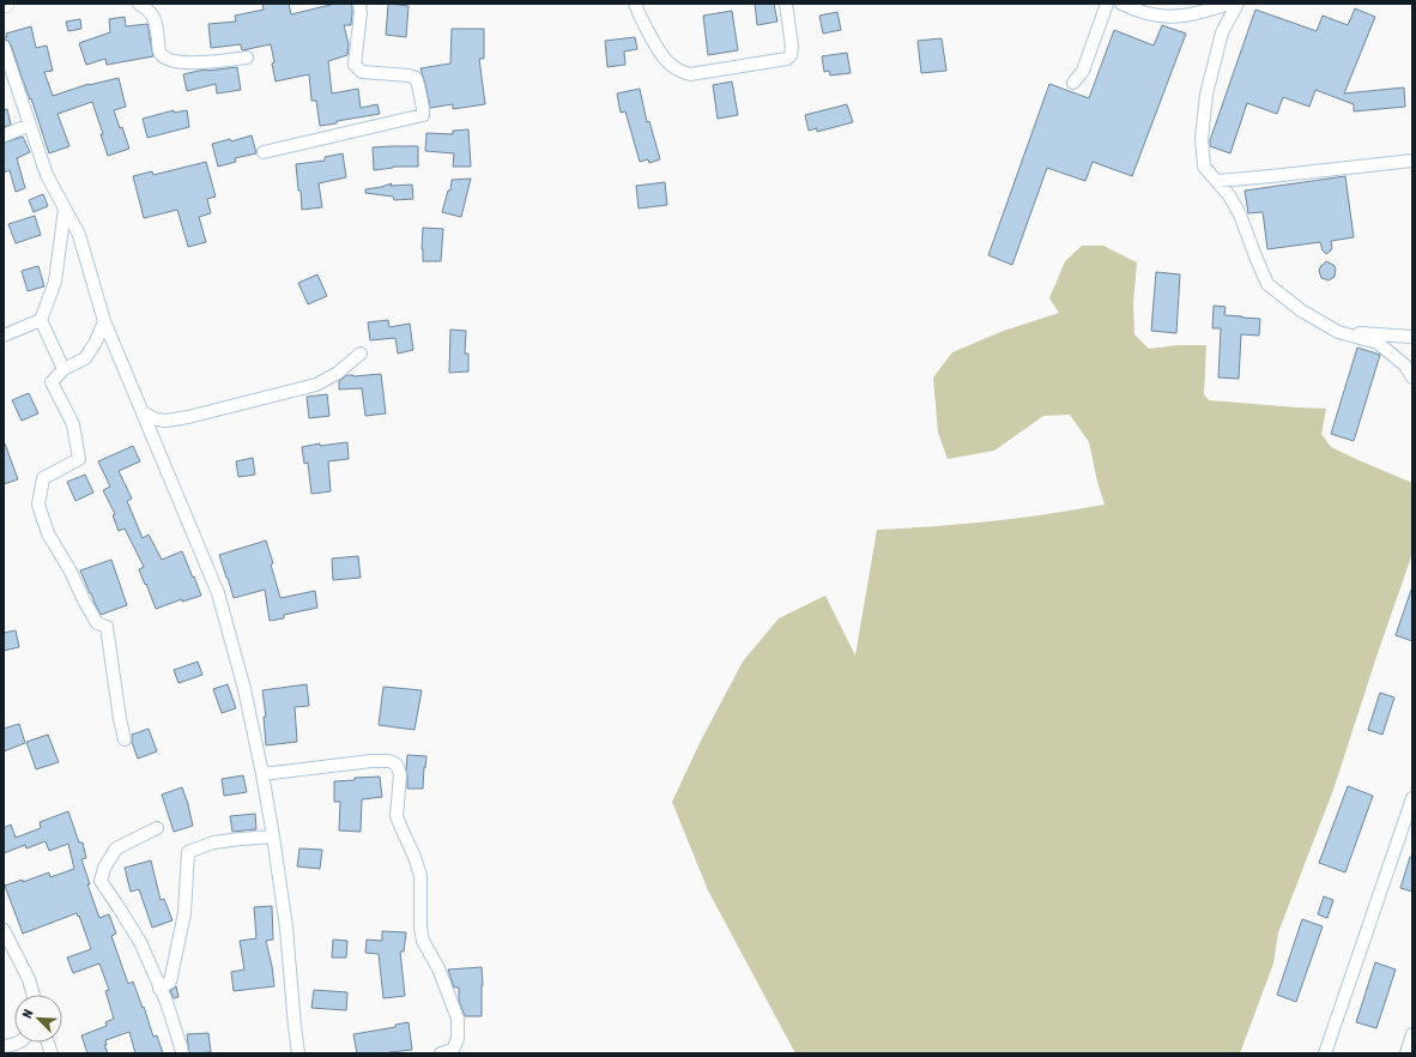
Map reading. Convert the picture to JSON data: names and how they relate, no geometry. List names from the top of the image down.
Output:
{
  "north": "top left"
}
